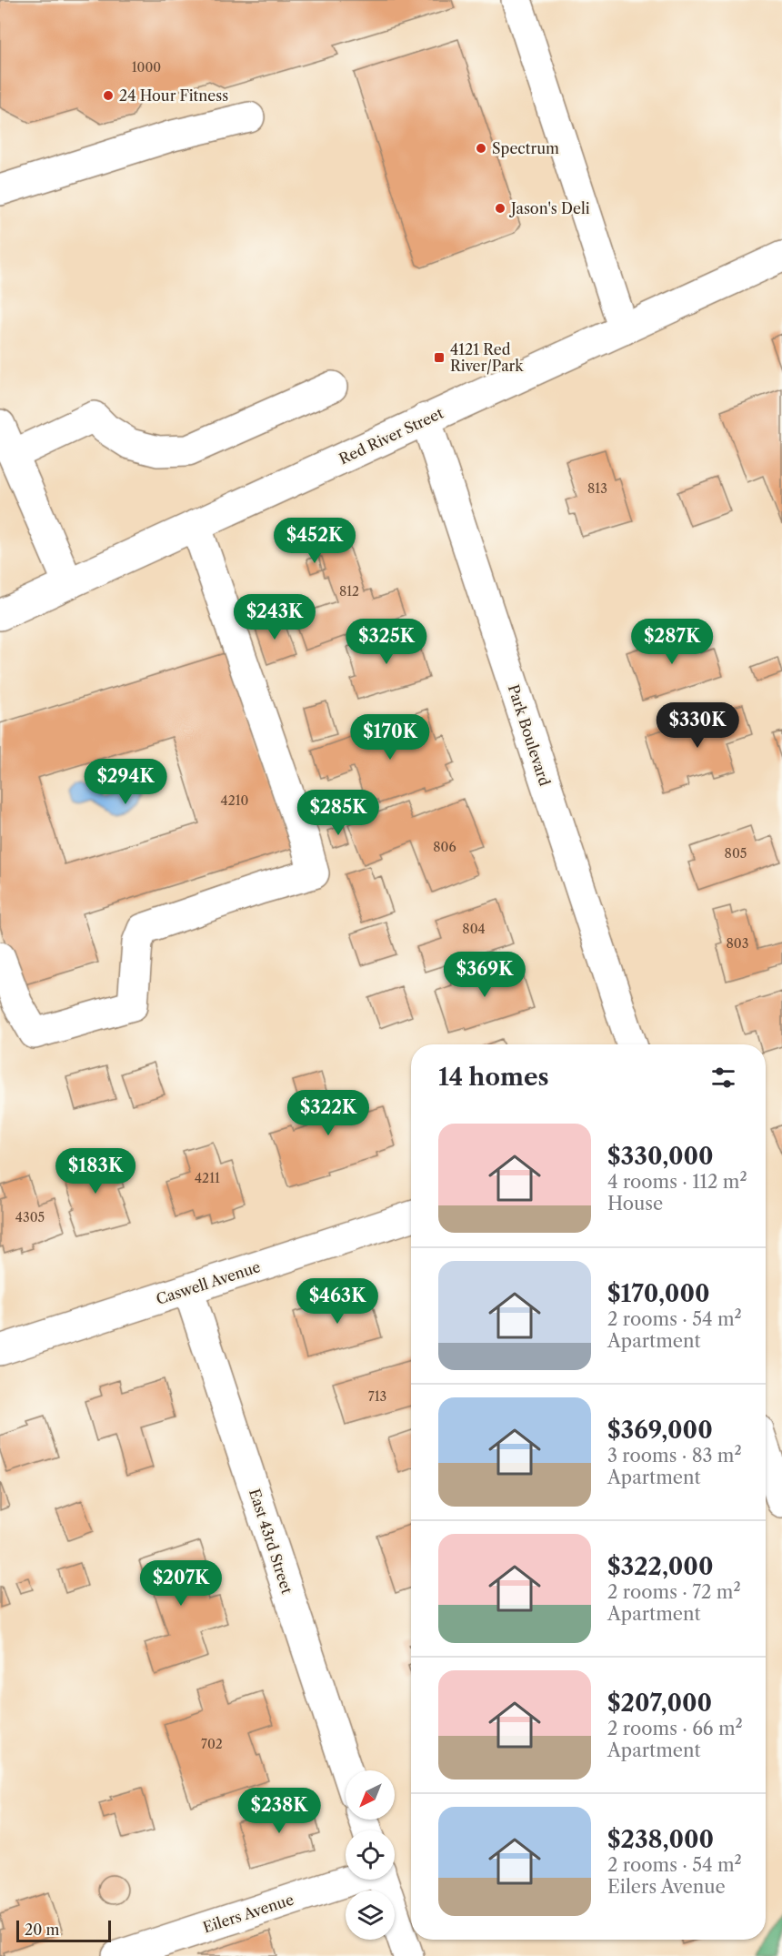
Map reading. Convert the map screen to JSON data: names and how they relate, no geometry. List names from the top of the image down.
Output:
{
  "streets": {
    "street": [
      "Red River Street",
      "Park Boulevard",
      "Caswell Avenue",
      "East 43rd Street",
      "Eilers Avenue"
    ]
  },
  "crossings": [
    ["Red River Street", "Park Boulevard"],
    ["Caswell Avenue", "East 43rd Street"]
  ],
  "places": {
    "other": ["24 Hour Fitness", "Spectrum", "Jason's Deli"],
    "transit": ["4121 Red River/Park"]
  },
  "house_numbers": [
    "1000",
    "813",
    "812",
    "4210",
    "806",
    "805",
    "804",
    "803",
    "4211",
    "4305",
    "713",
    "702"
  ],
  "scale_bar": "20 m",
  "north": "bottom left",
  "page": {
    "price": [
      "$452K",
      "$243K",
      "$325K",
      "$287K",
      "$330K",
      "$170K",
      "$294K",
      "$285K",
      "$369K",
      "$322K",
      "$183K",
      "$463K",
      "$207K",
      "$238K"
    ],
    "heading": "14 homes",
    "list": [
      {
        "name": "$330,000",
        "note": "4 rooms · 112 m² · House"
      },
      {
        "name": "$170,000",
        "note": "2 rooms · 54 m² · Apartment"
      },
      {
        "name": "$369,000",
        "note": "3 rooms · 83 m² · Apartment"
      },
      {
        "name": "$322,000",
        "note": "2 rooms · 72 m² · Apartment"
      },
      {
        "name": "$207,000",
        "note": "2 rooms · 66 m² · Apartment"
      },
      {
        "name": "$238,000",
        "note": "2 rooms · 54 m² · Eilers Avenue"
      }
    ],
    "scale": "20 m"
  }
}
